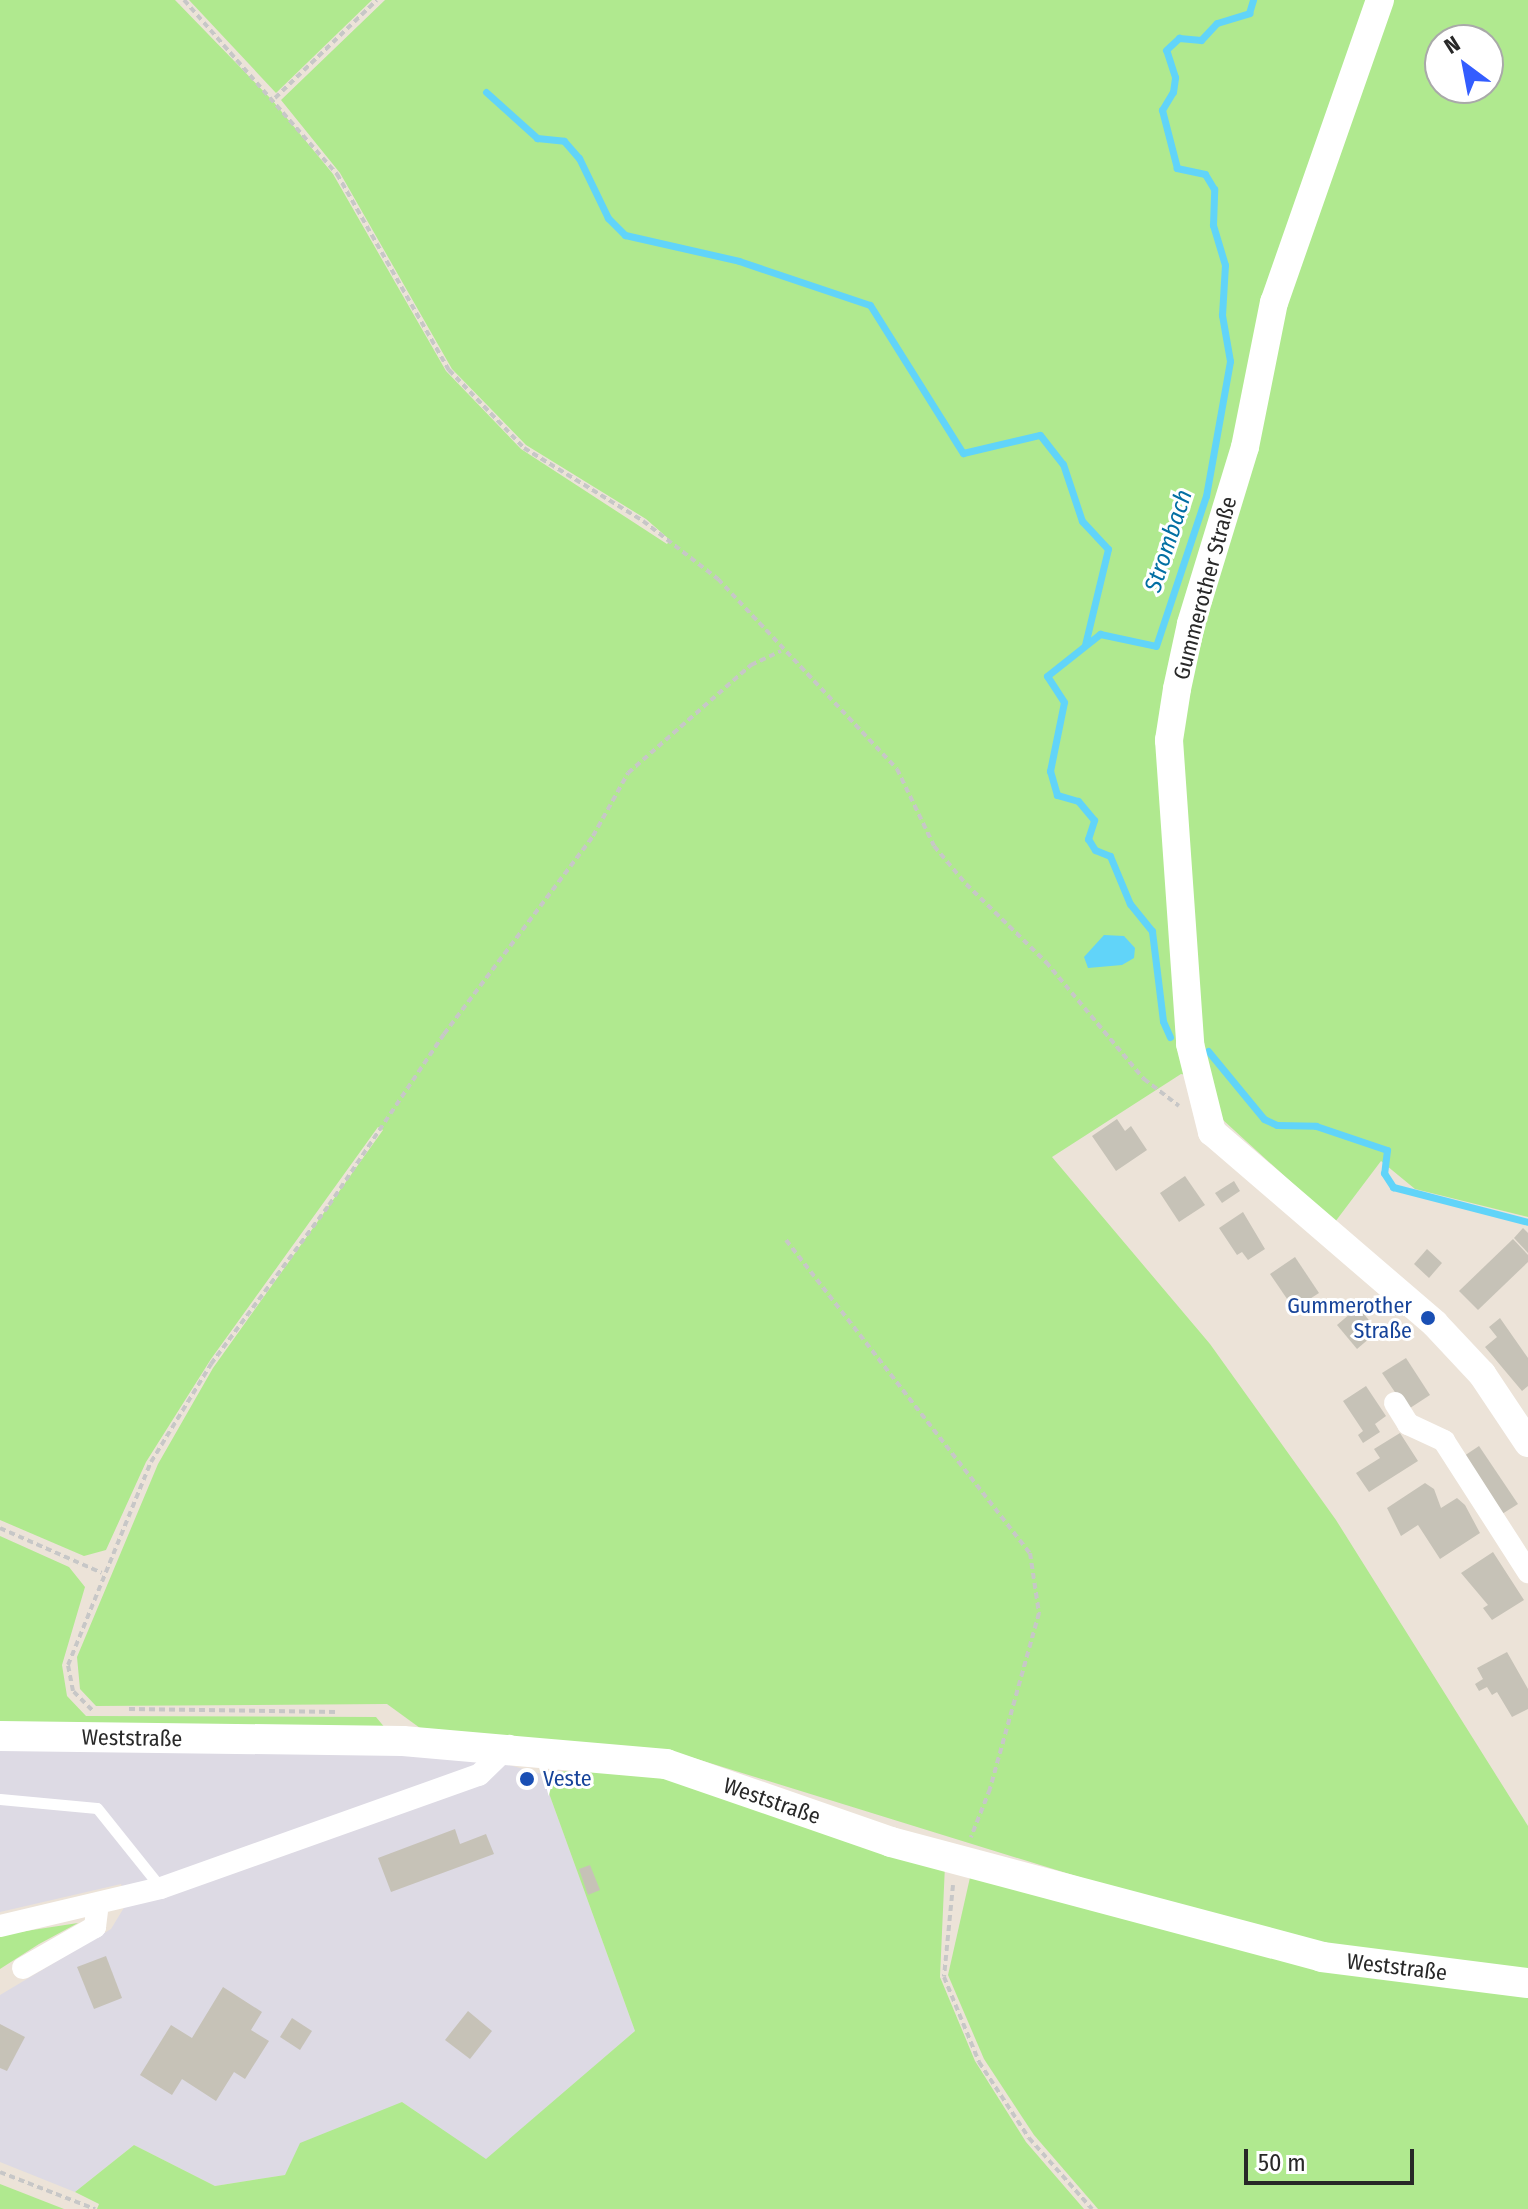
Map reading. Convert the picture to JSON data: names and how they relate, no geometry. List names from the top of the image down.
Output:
{
  "streets": {
    "main road": ["Weststraße"],
    "street": ["Gummerother Straße"]
  },
  "water": ["Strombach"],
  "places": ["Gummerother Straße", "Veste"],
  "scale_bar": "50 m",
  "north": "top left"
}
